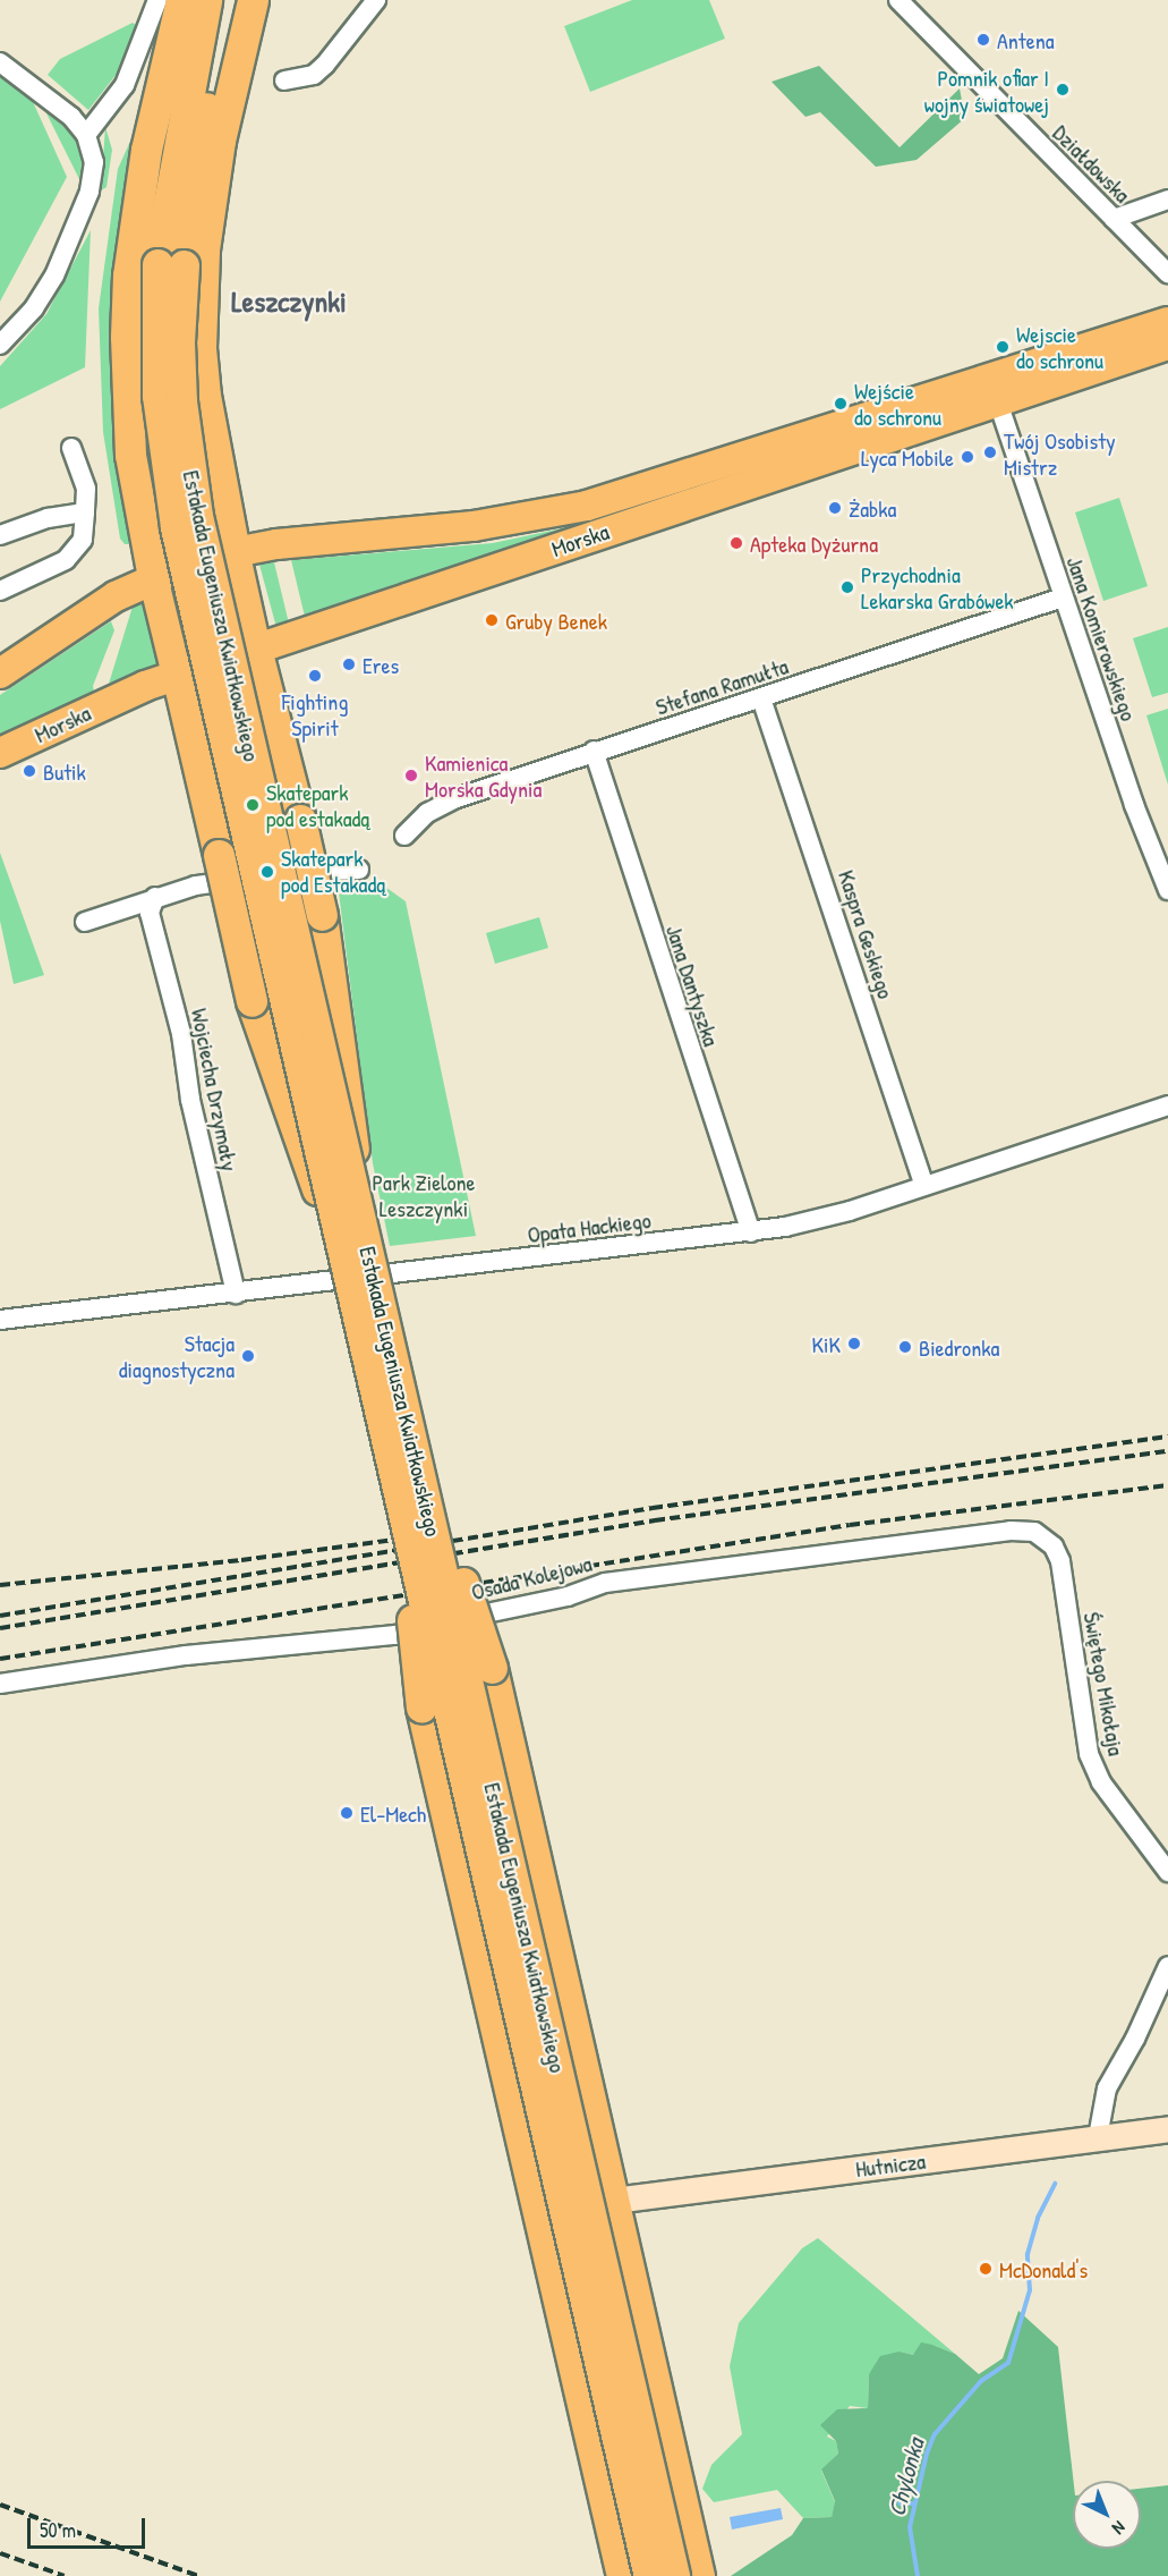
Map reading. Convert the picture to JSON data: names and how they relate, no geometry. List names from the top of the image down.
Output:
{
  "streets": {
    "highway": ["Estakada Eugeniusza Kwiatkowskiego"],
    "main road": ["Morska", "Hutnicza"],
    "street": [
      "Działdowska",
      "Jana Komierowskiego",
      "Stefana Ramułta",
      "Kaspra Geskiego",
      "Jana Dantyszka",
      "Wojciecha Drzymały",
      "Opata Hackiego",
      "Osada Kolejowa",
      "Świętego Mikołaja"
    ]
  },
  "crossings": [
    ["Morska", "Jana Komierowskiego"],
    ["Jana Komierowskiego", "Stefana Ramułta"],
    ["Stefana Ramułta", "Kaspra Geskiego"],
    ["Stefana Ramułta", "Jana Dantyszka"],
    ["Kaspra Geskiego", "Opata Hackiego"],
    ["Jana Dantyszka", "Opata Hackiego"],
    ["Wojciecha Drzymały", "Opata Hackiego"],
    ["Osada Kolejowa", "Świętego Mikołaja"]
  ],
  "districts": ["Leszczynki"],
  "water": ["Chylonka"],
  "parks": ["Park Zielone Leszczynki"],
  "places": [
    "Antena",
    "Pomnik ofiar I wojny światowej",
    "Wejscie do schronu",
    "Wejście do schronu",
    "Twój Osobisty Mistrz",
    "Lyca Mobile",
    "Żabka",
    "Apteka Dyżurna",
    "Przychodnia Lekarska Grabówek",
    "Gruby Benek",
    "Eres",
    "Fighting Spirit",
    "Butik",
    "Kamienica Morska Gdynia",
    "Skatepark pod estakadą",
    "Skatepark pod Estakadą",
    "KiK",
    "Biedronka",
    "Stacja diagnostyczna",
    "El-Mech",
    "McDonald's"
  ],
  "scale_bar": "50 m",
  "north": "bottom right"
}
